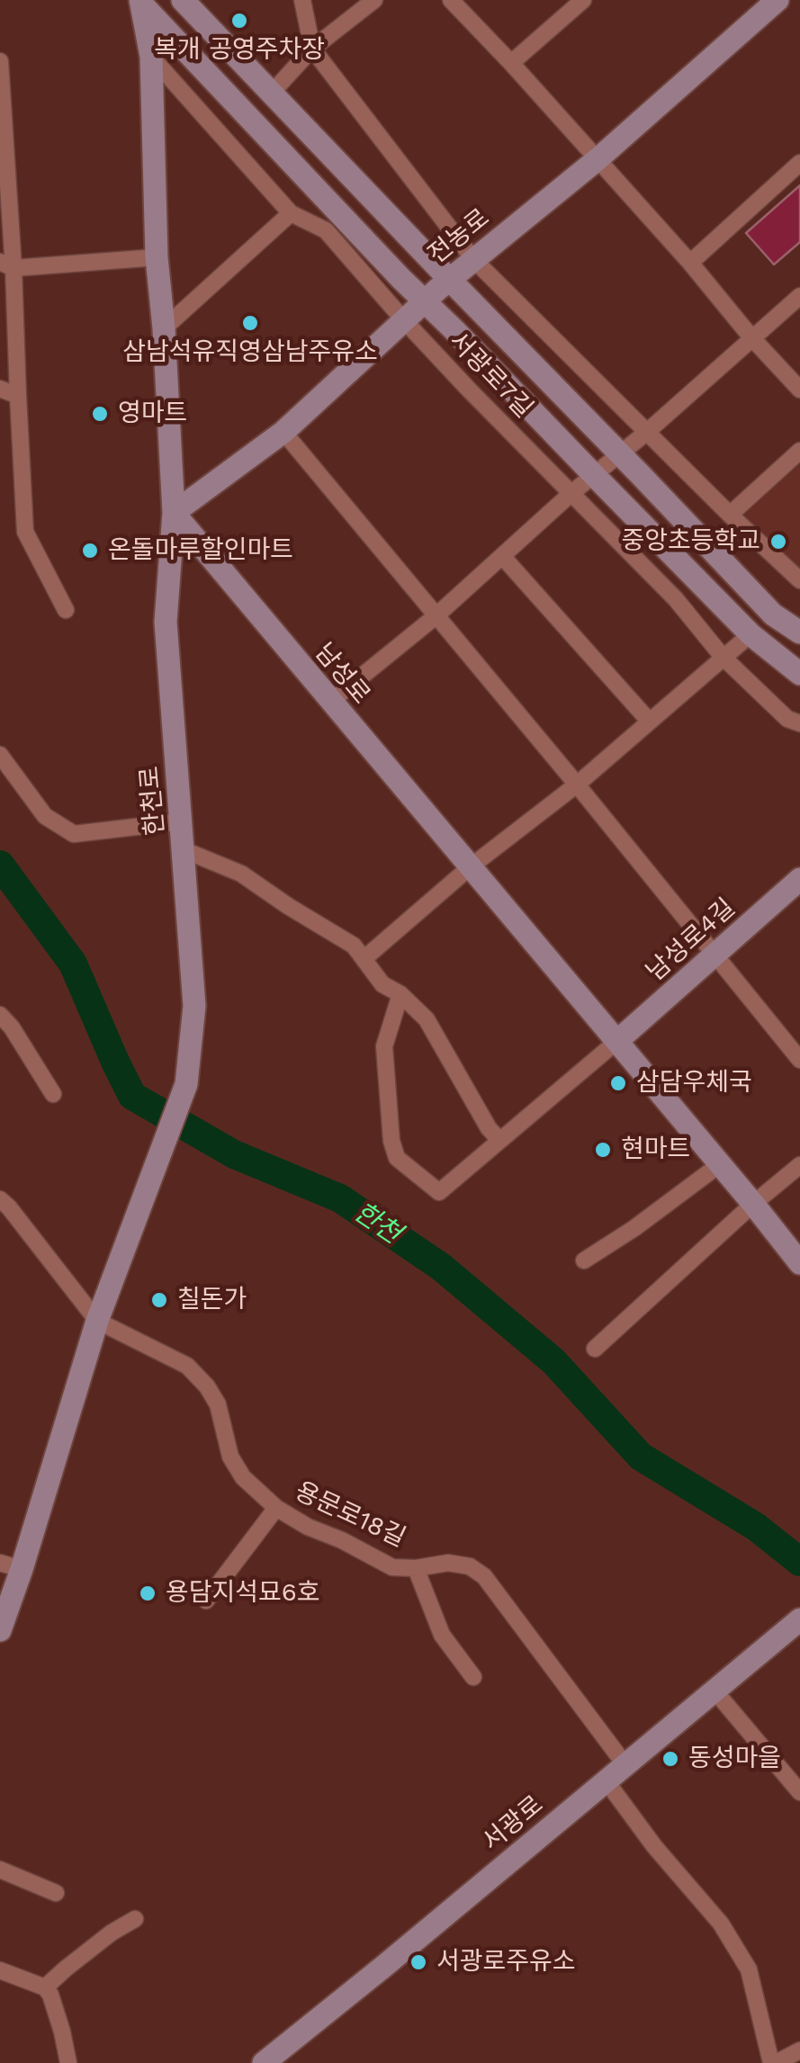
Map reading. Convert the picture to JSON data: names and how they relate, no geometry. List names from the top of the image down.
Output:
{
  "streets": {
    "street": [
      "전농로",
      "서광로7길",
      "남성로",
      "한천로",
      "남성로4길",
      "용문로18길",
      "서광로"
    ]
  },
  "crossings": [
    ["전농로", "서광로7길"],
    ["전농로", "남성로"],
    ["전농로", "한천로"],
    ["남성로", "한천로"],
    ["남성로", "남성로4길"],
    ["한천로", "용문로18길"],
    ["용문로18길", "서광로"]
  ],
  "water": ["한천"],
  "places": [
    "복개 공영주차장",
    "삼남석유직영삼남주유소",
    "영마트",
    "중앙초등학교",
    "온돌마루할인마트",
    "삼담우체국",
    "현마트",
    "칠돈가",
    "용담지석묘6호",
    "동성마을",
    "서광로주유소"
  ]
}
